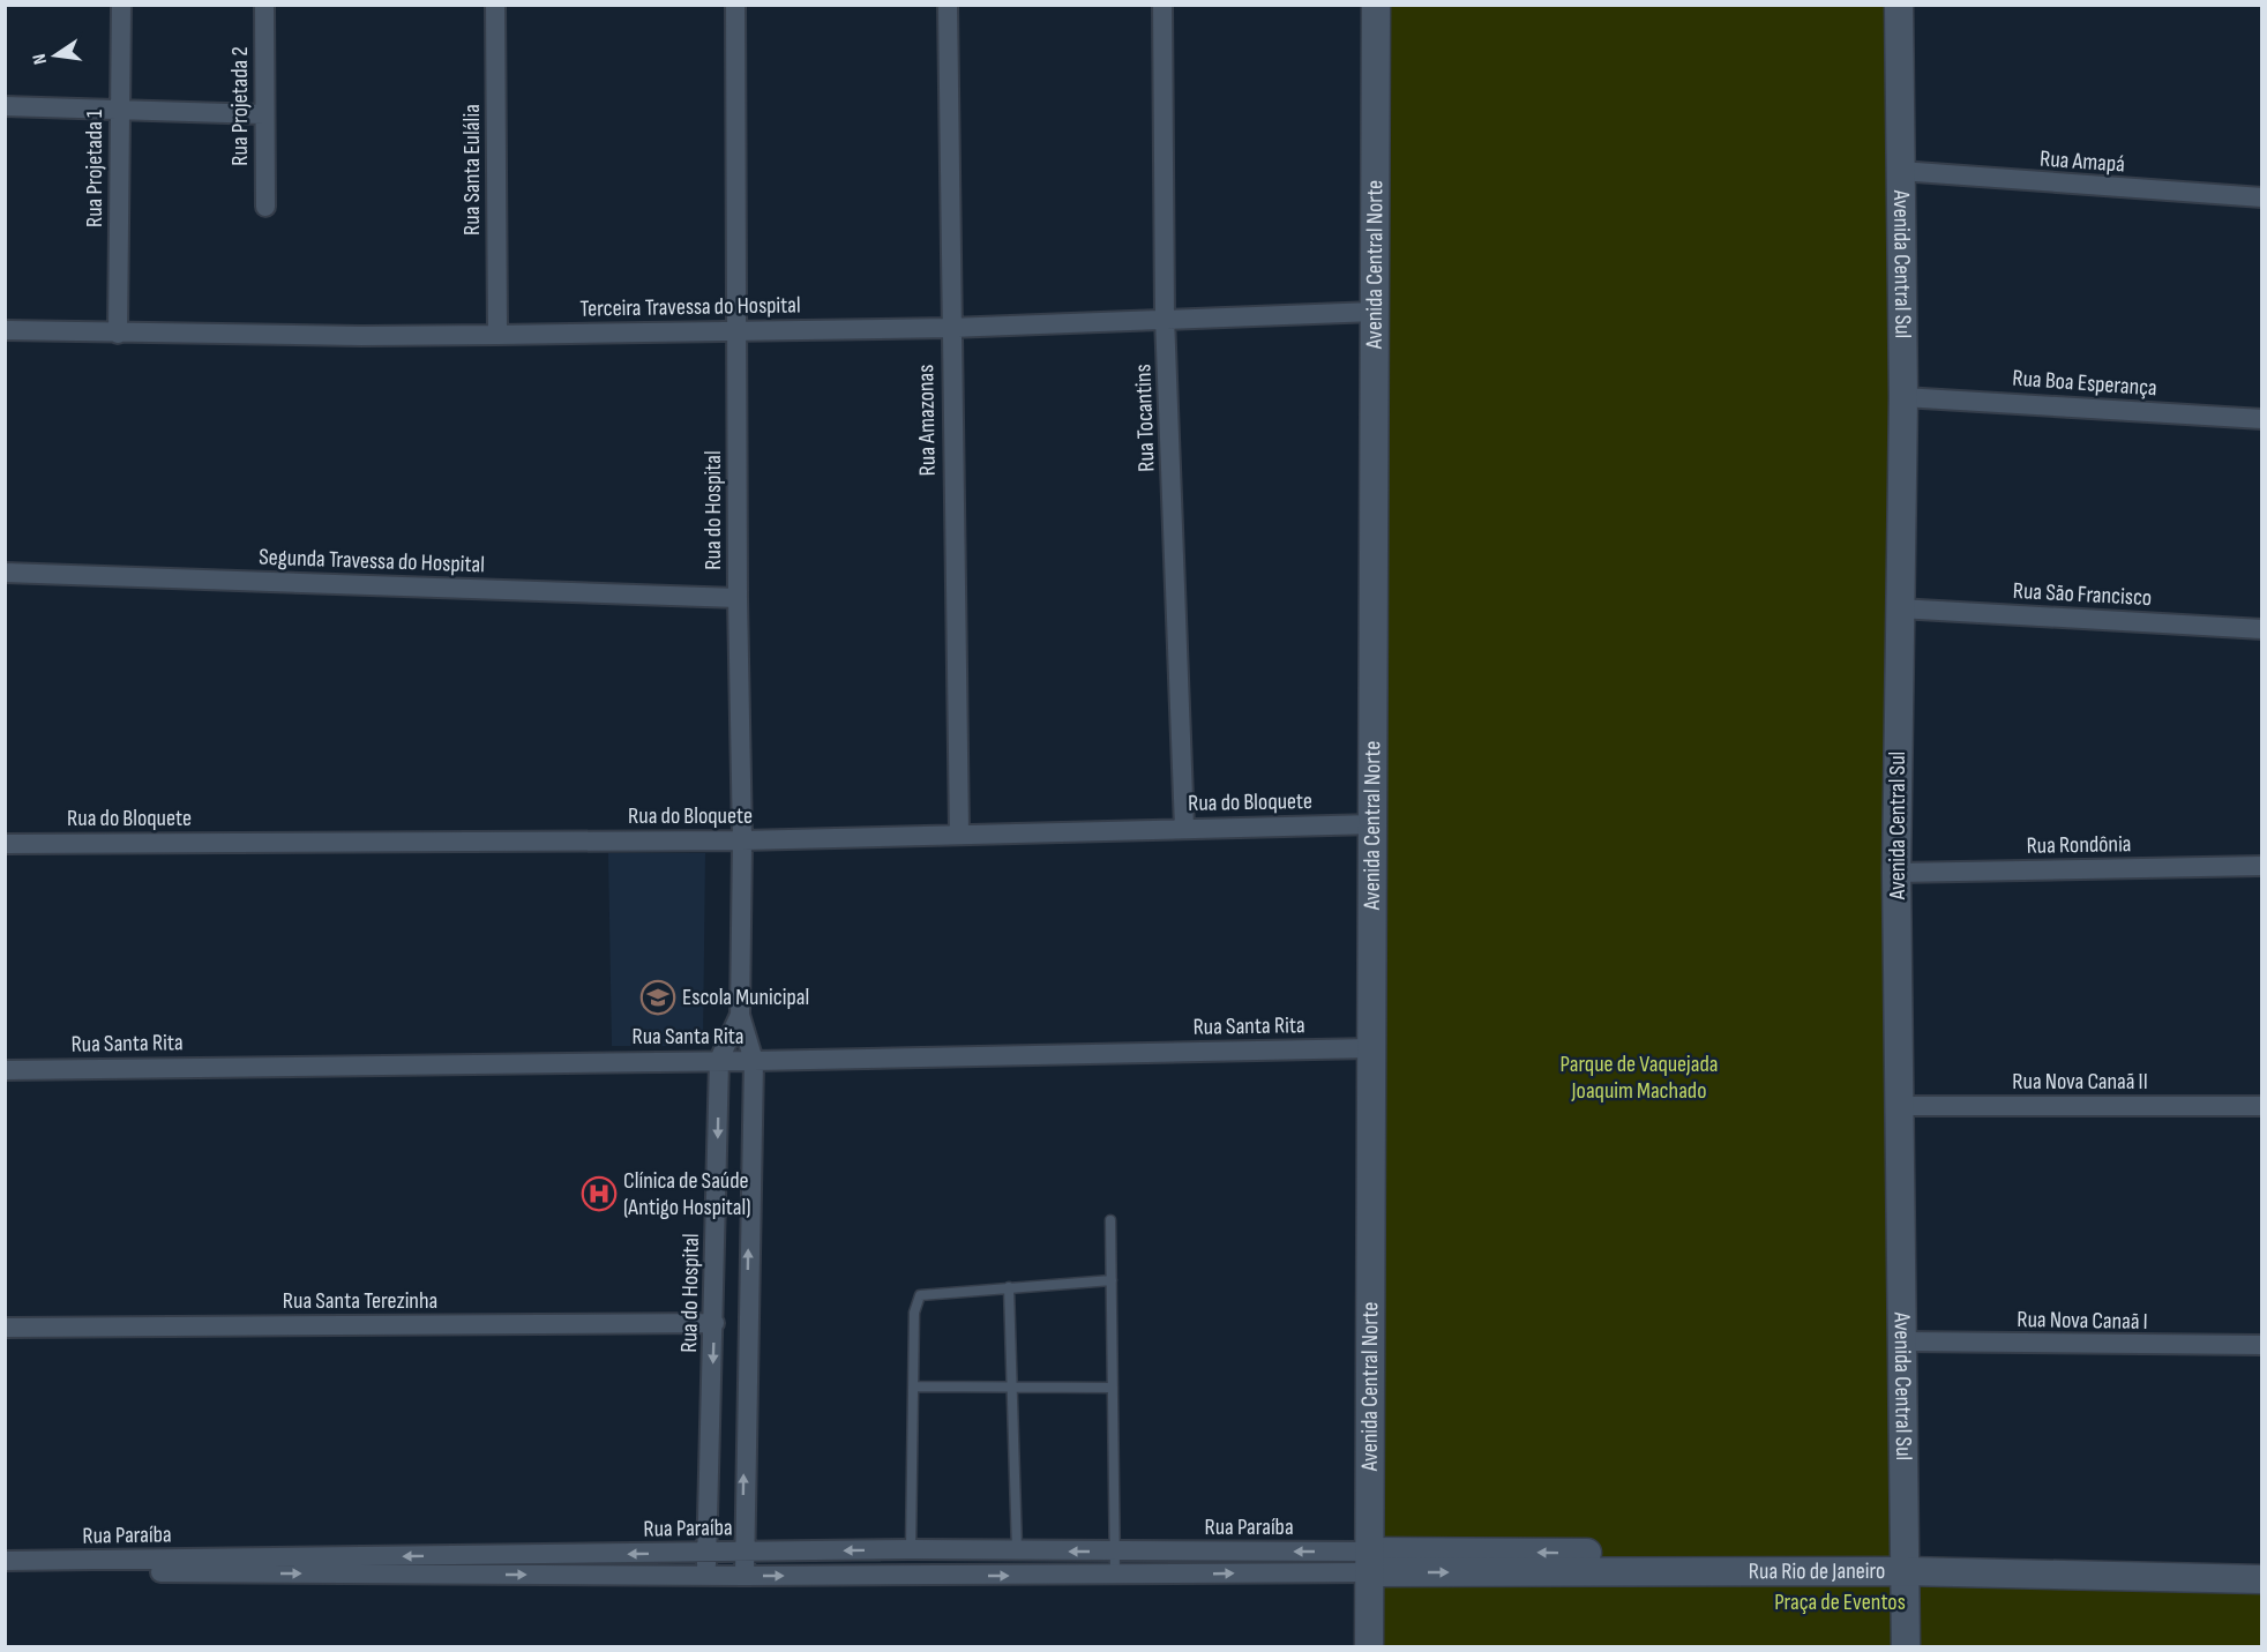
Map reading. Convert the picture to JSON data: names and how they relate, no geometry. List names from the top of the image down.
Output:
{
  "streets": {
    "street": [
      "Rua Projetada 2",
      "Rua Amapá",
      "Rua Projetada 1",
      "Rua Santa Eulália",
      "Avenida Central Norte",
      "Avenida Central Sul",
      "Terceira Travessa do Hospital",
      "Rua Boa Esperança",
      "Rua Tocantins",
      "Rua Amazonas",
      "Rua do Hospital",
      "Segunda Travessa do Hospital",
      "Rua São Francisco",
      "Rua do Bloquete",
      "Rua Rondônia",
      "Rua Santa Rita",
      "Rua Nova Canaã II",
      "Rua Santa Terezinha",
      "Rua Nova Canaã I",
      "Rua Paraíba",
      "Rua Rio de Janeiro"
    ]
  },
  "crossings": [
    ["Rua Amapá", "Avenida Central Sul"],
    ["Rua Projetada 1", "Terceira Travessa do Hospital"],
    ["Rua Santa Eulália", "Terceira Travessa do Hospital"],
    ["Avenida Central Norte", "Terceira Travessa do Hospital"],
    ["Avenida Central Norte", "Rua do Bloquete"],
    ["Avenida Central Norte", "Rua Santa Rita"],
    ["Avenida Central Norte", "Rua Paraíba"],
    ["Avenida Central Norte", "Rua Rio de Janeiro"],
    ["Avenida Central Sul", "Rua Boa Esperança"],
    ["Avenida Central Sul", "Rua São Francisco"],
    ["Avenida Central Sul", "Rua Rondônia"],
    ["Avenida Central Sul", "Rua Nova Canaã II"],
    ["Avenida Central Sul", "Rua Nova Canaã I"],
    ["Avenida Central Sul", "Rua Rio de Janeiro"],
    ["Terceira Travessa do Hospital", "Rua Tocantins"],
    ["Terceira Travessa do Hospital", "Rua Amazonas"],
    ["Terceira Travessa do Hospital", "Rua do Hospital"],
    ["Rua Tocantins", "Rua do Bloquete"],
    ["Rua Amazonas", "Rua do Bloquete"],
    ["Rua do Hospital", "Segunda Travessa do Hospital"],
    ["Rua do Hospital", "Rua do Bloquete"],
    ["Rua do Hospital", "Rua Santa Rita"],
    ["Rua do Hospital", "Rua Santa Terezinha"],
    ["Rua do Hospital", "Rua Paraíba"],
    ["Rua Paraíba", "Rua Rio de Janeiro"]
  ],
  "parks": ["Parque de Vaquejada Joaquim Machado", "Praça de Eventos"],
  "places": {
    "school or university": ["Escola Municipal"],
    "hospital": ["Clínica de Saúde (Antigo Hospital)"]
  },
  "north": "left"
}
